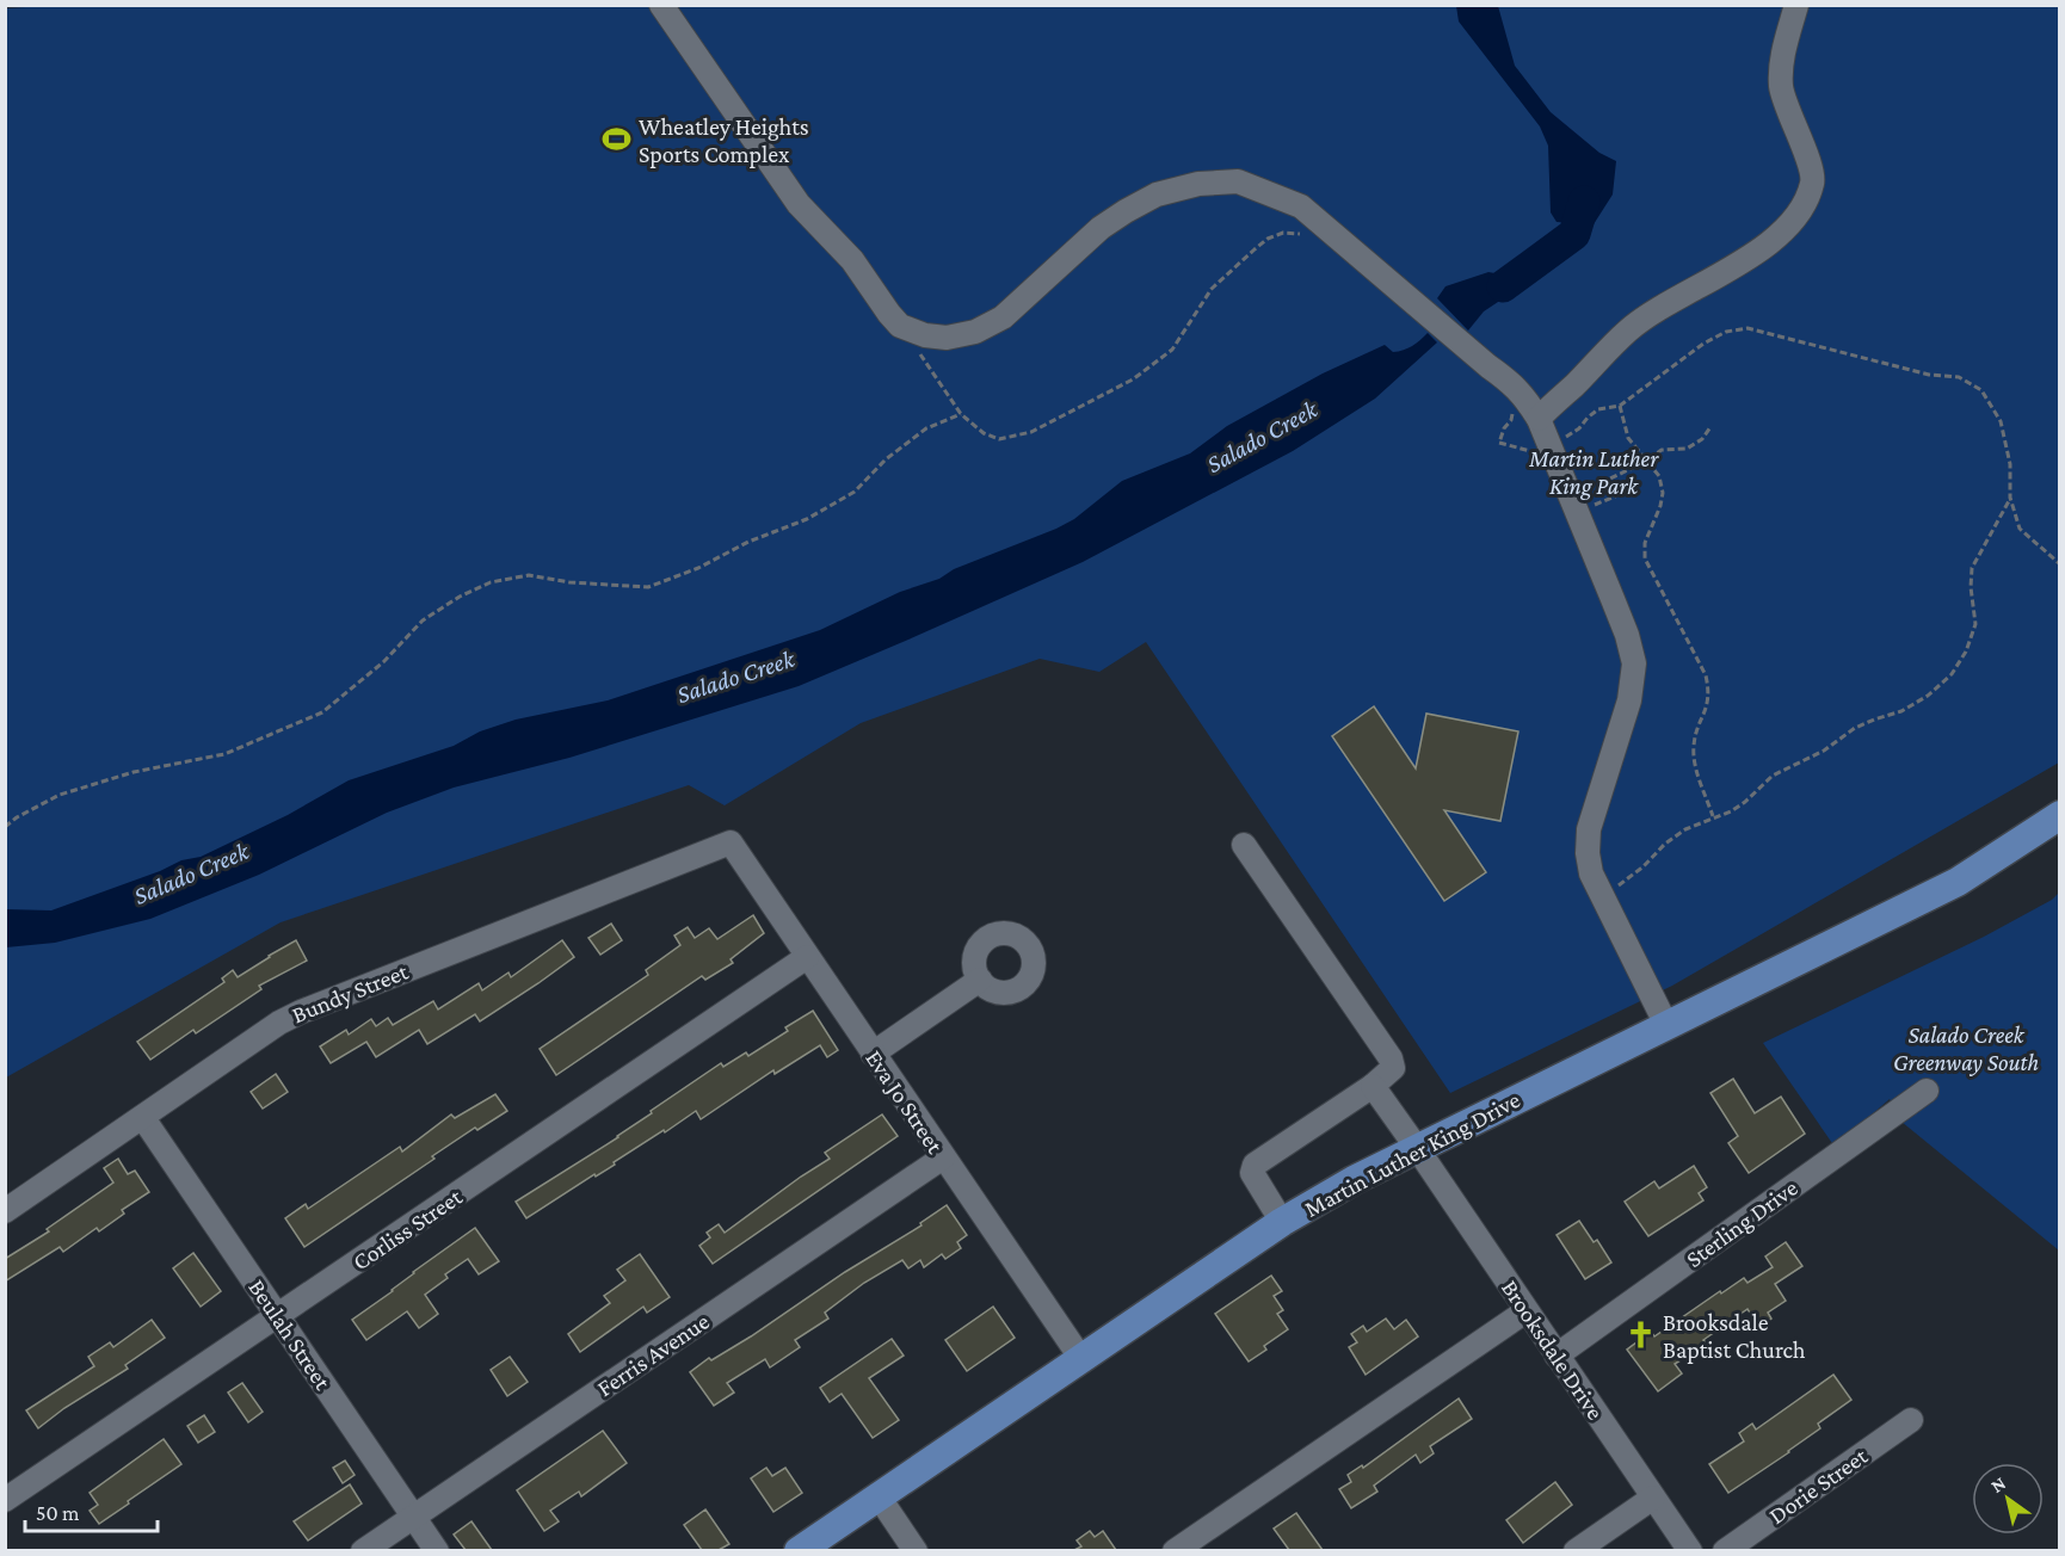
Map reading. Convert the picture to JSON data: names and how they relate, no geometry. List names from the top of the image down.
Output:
{
  "streets": {
    "main road": ["Martin Luther King Drive"],
    "street": [
      "Bundy Street",
      "Eva Jo Street",
      "Sterling Drive",
      "Corliss Street",
      "Beulah Street",
      "Brooksdale Drive",
      "Ferris Avenue",
      "Dorie Street"
    ]
  },
  "crossings": [
    ["Bundy Street", "Eva Jo Street"],
    ["Bundy Street", "Beulah Street"],
    ["Eva Jo Street", "Martin Luther King Drive"],
    ["Eva Jo Street", "Corliss Street"],
    ["Eva Jo Street", "Ferris Avenue"],
    ["Martin Luther King Drive", "Brooksdale Drive"],
    ["Sterling Drive", "Brooksdale Drive"],
    ["Corliss Street", "Beulah Street"],
    ["Beulah Street", "Ferris Avenue"]
  ],
  "water": ["Salado Creek"],
  "parks": ["Martin Luther King Park", "Salado Creek Greenway South"],
  "places": {
    "sports": ["Wheatley Heights Sports Complex"],
    "church": ["Brooksdale Baptist Church"]
  },
  "scale_bar": "50 m",
  "north": "top left"
}
